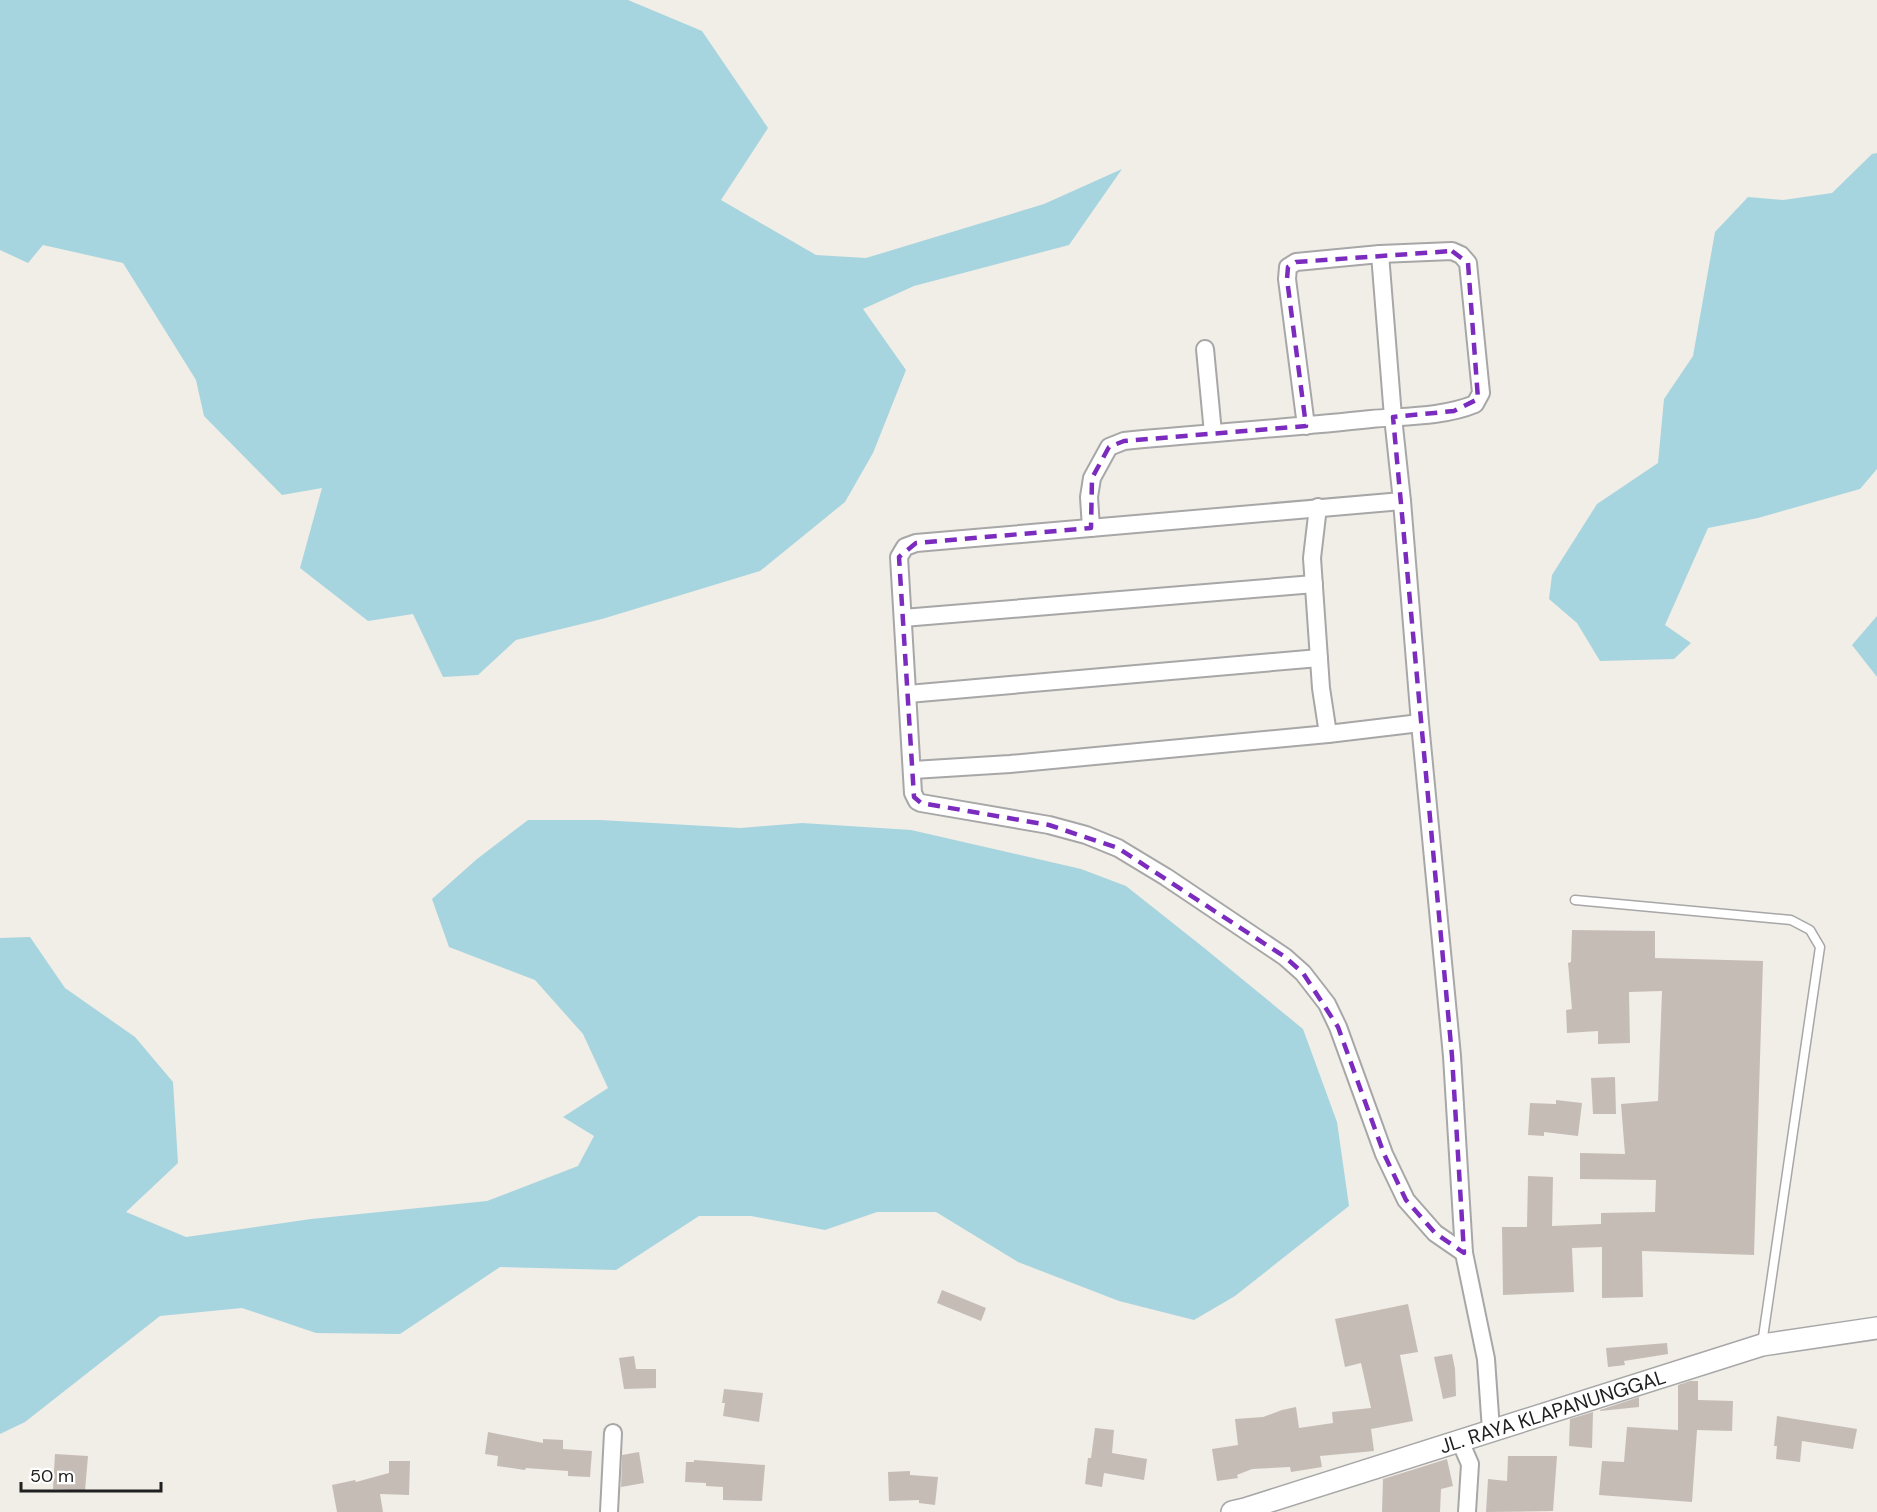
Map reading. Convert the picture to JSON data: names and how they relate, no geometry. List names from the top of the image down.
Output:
{
  "streets": {
    "street": ["JL. RAYA KLAPANUNGGAL"]
  },
  "scale_bar": "50 m"
}
